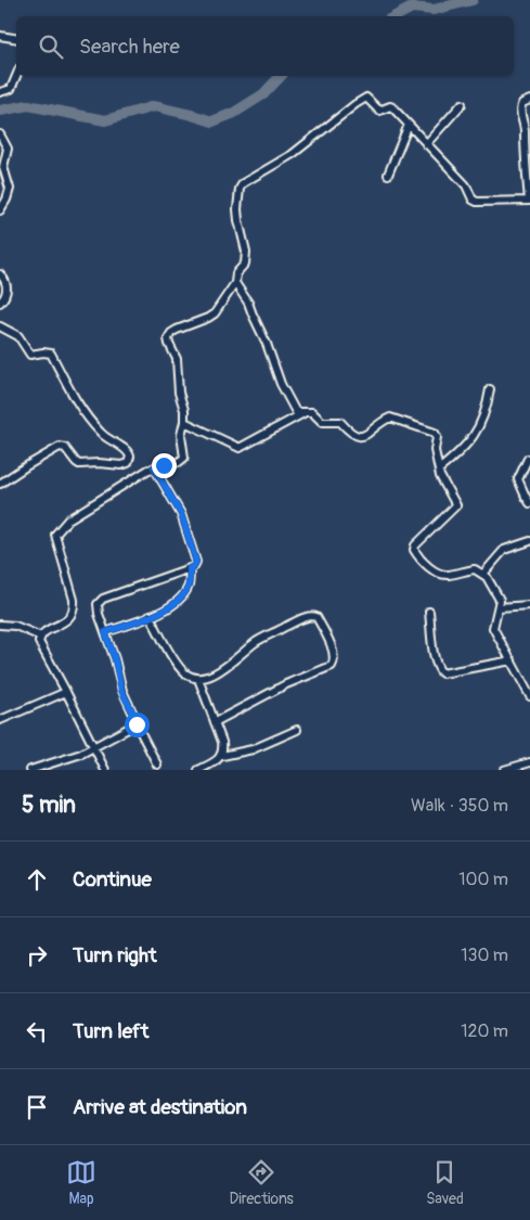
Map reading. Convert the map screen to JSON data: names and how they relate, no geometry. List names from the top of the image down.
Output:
{
  "page": {
    "search": "Search here",
    "heading": ["5 min", "Walk · 350 m"],
    "list": [
      ["Continue", "100 m"],
      ["Turn right", "130 m"],
      ["Turn left", "120 m"],
      "Arrive at destination"
    ],
    "nav": ["Map", "Directions", "Saved"]
  }
}
